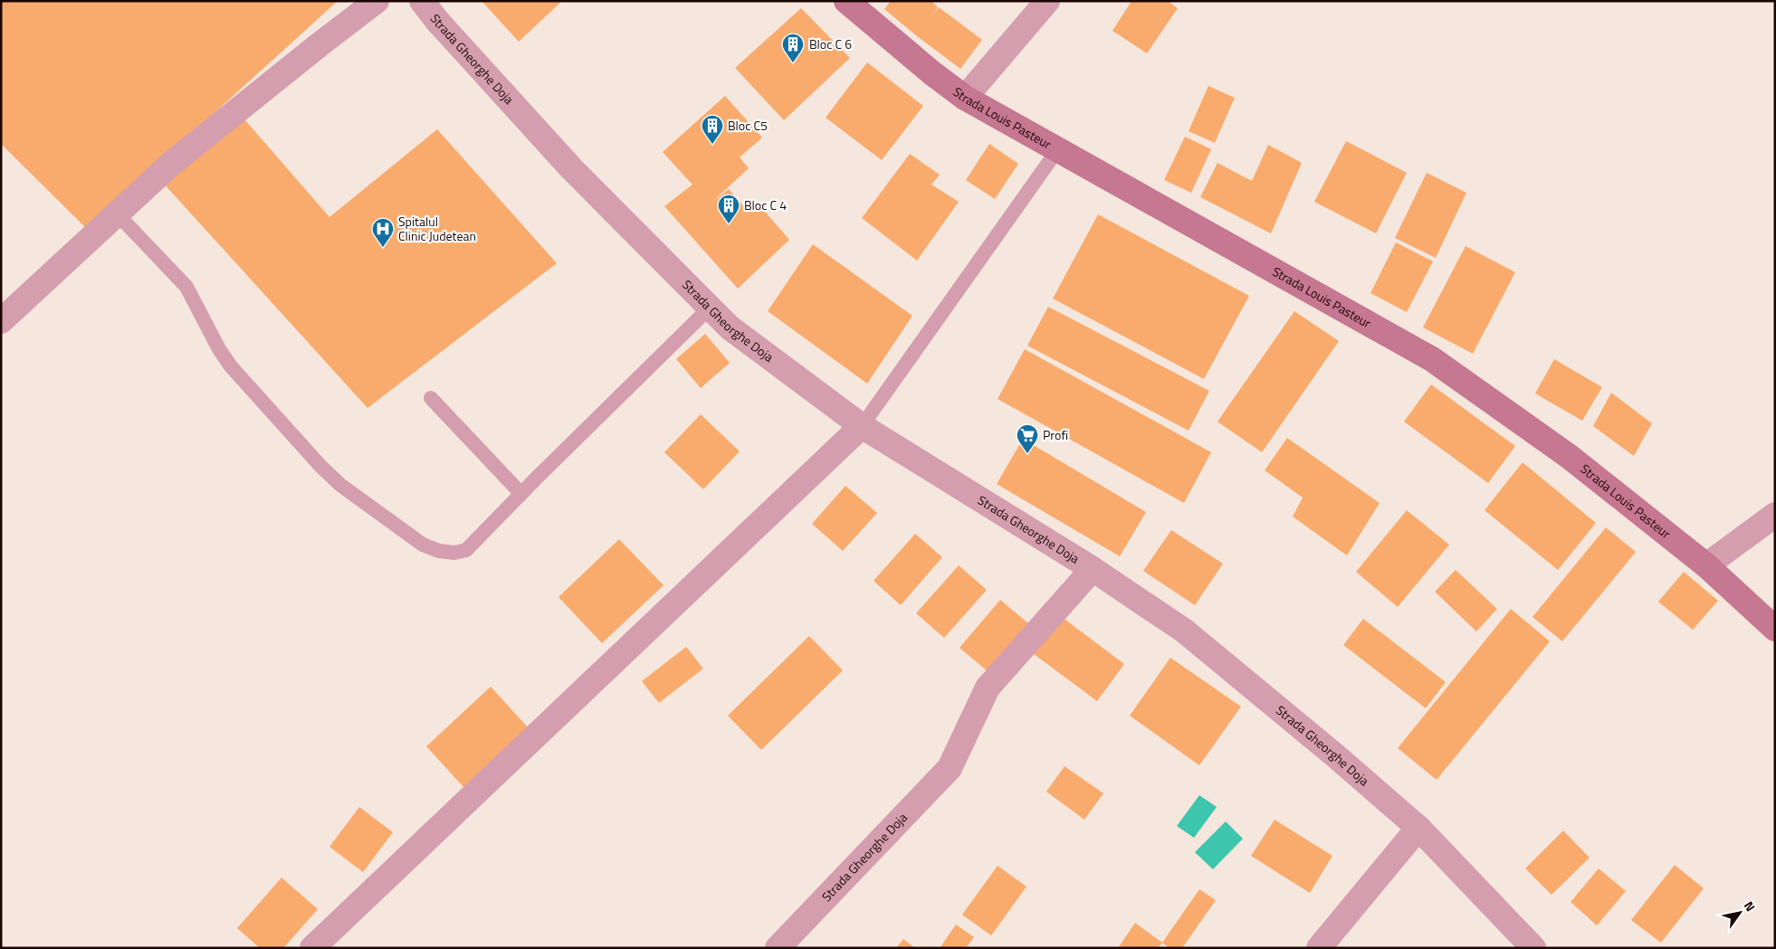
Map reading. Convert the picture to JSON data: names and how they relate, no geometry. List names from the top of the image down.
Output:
{
  "streets": {
    "main road": ["Strada Louis Pasteur"],
    "street": ["Strada Gheorghe Doja"]
  },
  "places": {
    "building": ["Bloc C 6", "Bloc C5", "Bloc C 4"],
    "hospital": ["Spitalul Clinic Judetean"],
    "supermarket": ["Profi"]
  },
  "north": "top right"
}
